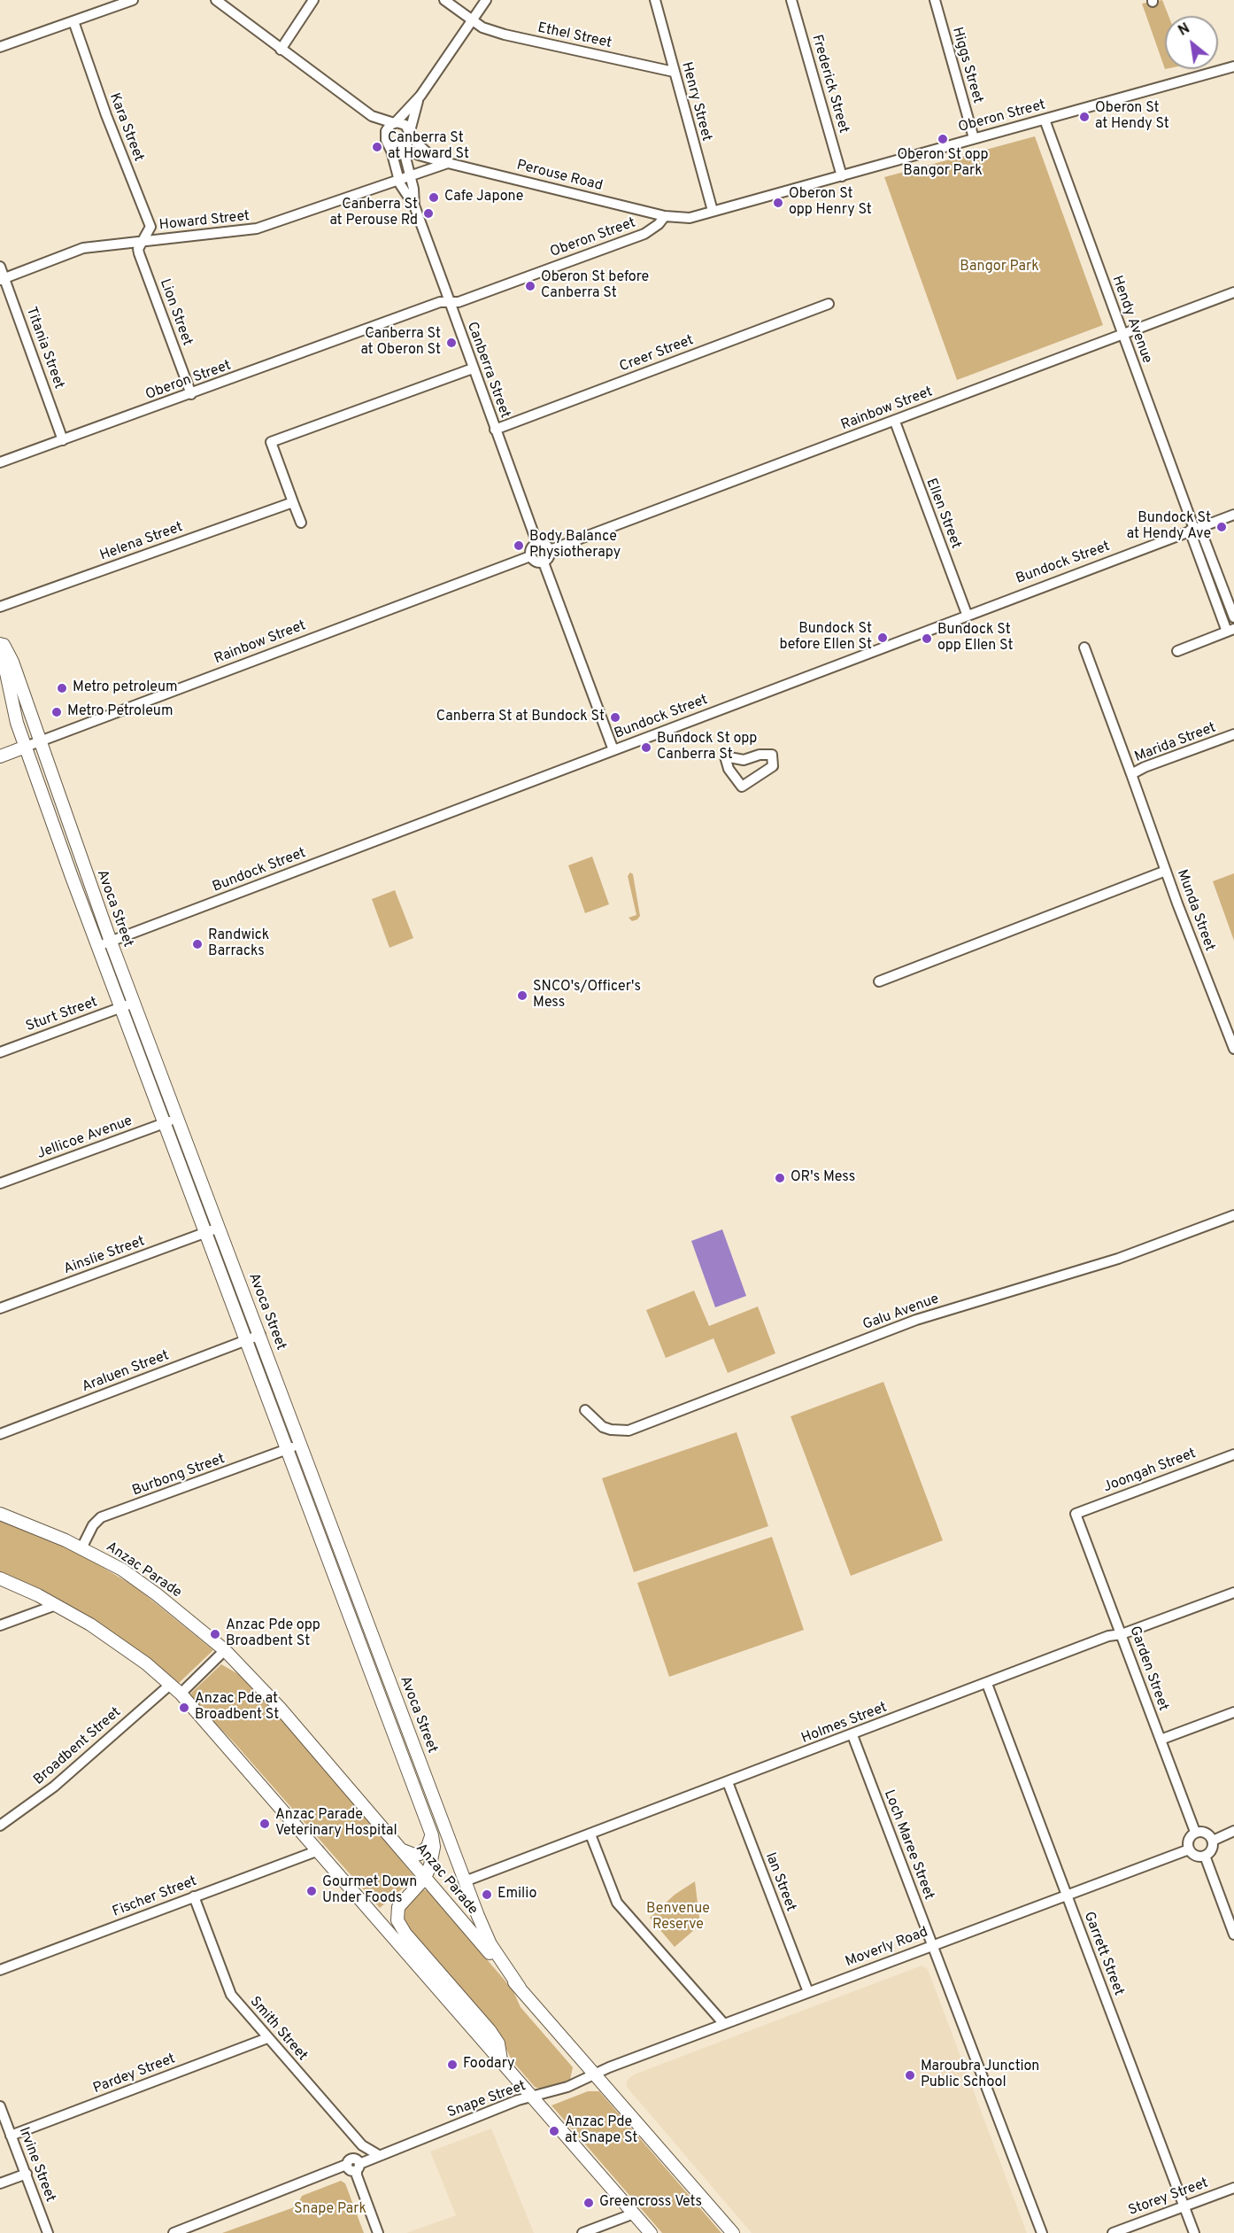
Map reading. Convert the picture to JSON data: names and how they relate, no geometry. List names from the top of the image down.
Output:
{
  "streets": {
    "main road": ["Rainbow Street", "Avoca Street", "Anzac Parade"],
    "street": [
      "Ethel Street",
      "Higgs Street",
      "Frederick Street",
      "Henry Street",
      "Oberon Street",
      "Kara Street",
      "Perouse Road",
      "Howard Street",
      "Lion Street",
      "Hendy Avenue",
      "Titania Street",
      "Creer Street",
      "Canberra Street",
      "Ellen Street",
      "Helena Street",
      "Bundock Street",
      "Marida Street",
      "Munda Street",
      "Sturt Street",
      "Jellicoe Avenue",
      "Ainslie Street",
      "Galu Avenue",
      "Araluen Street",
      "Joongah Street",
      "Burbong Street",
      "Garden Street",
      "Holmes Street",
      "Broadbent Street",
      "Loch Maree Street",
      "Ian Street",
      "Fischer Street",
      "Moverly Road",
      "Garrett Street",
      "Smith Street",
      "Pardey Street",
      "Snape Street",
      "Irvine Street",
      "Storey Street"
    ]
  },
  "crossings": [
    ["Ethel Street", "Henry Street"],
    ["Higgs Street", "Oberon Street"],
    ["Frederick Street", "Oberon Street"],
    ["Henry Street", "Oberon Street"],
    ["Oberon Street", "Perouse Road"],
    ["Oberon Street", "Lion Street"],
    ["Oberon Street", "Hendy Avenue"],
    ["Oberon Street", "Titania Street"],
    ["Oberon Street", "Canberra Street"],
    ["Kara Street", "Howard Street"],
    ["Kara Street", "Lion Street"],
    ["Perouse Road", "Canberra Street"],
    ["Howard Street", "Lion Street"],
    ["Howard Street", "Titania Street"],
    ["Howard Street", "Canberra Street"],
    ["Hendy Avenue", "Rainbow Street"],
    ["Hendy Avenue", "Bundock Street"],
    ["Creer Street", "Canberra Street"],
    ["Canberra Street", "Rainbow Street"],
    ["Rainbow Street", "Ellen Street"],
    ["Rainbow Street", "Avoca Street"],
    ["Ellen Street", "Bundock Street"],
    ["Bundock Street", "Avoca Street"],
    ["Marida Street", "Munda Street"],
    ["Avoca Street", "Sturt Street"],
    ["Avoca Street", "Jellicoe Avenue"],
    ["Avoca Street", "Ainslie Street"],
    ["Avoca Street", "Araluen Street"],
    ["Avoca Street", "Burbong Street"],
    ["Avoca Street", "Anzac Parade"],
    ["Avoca Street", "Holmes Street"],
    ["Joongah Street", "Garden Street"],
    ["Burbong Street", "Anzac Parade"],
    ["Anzac Parade", "Moverly Road"],
    ["Anzac Parade", "Snape Street"],
    ["Garden Street", "Holmes Street"],
    ["Garden Street", "Moverly Road"],
    ["Holmes Street", "Loch Maree Street"],
    ["Holmes Street", "Ian Street"],
    ["Holmes Street", "Garrett Street"],
    ["Loch Maree Street", "Moverly Road"],
    ["Ian Street", "Moverly Road"],
    ["Fischer Street", "Smith Street"],
    ["Moverly Road", "Garrett Street"],
    ["Moverly Road", "Snape Street"],
    ["Garrett Street", "Storey Street"],
    ["Smith Street", "Pardey Street"],
    ["Smith Street", "Snape Street"],
    ["Pardey Street", "Irvine Street"]
  ],
  "parks": ["Bangor Park", "Benvenue Reserve", "Snape Park"],
  "places": [
    "Oberon St at Hendy St",
    "Oberon St opp Bangor Park",
    "Canberra St at Howard St",
    "Cafe Japone",
    "Oberon St opp Henry St",
    "Canberra St at Perouse Rd",
    "Oberon St before Canberra St",
    "Canberra St at Oberon St",
    "Bundock St at Hendy Ave",
    "Body Balance Physiotherapy",
    "Bundock St before Ellen St",
    "Bundock St opp Ellen St",
    "Metro petroleum",
    "Metro Petroleum",
    "Canberra St at Bundock St",
    "Bundock St opp Canberra St",
    "Randwick Barracks",
    "SNCO's/Officer's Mess",
    "OR's Mess",
    "Anzac Pde opp Broadbent St",
    "Anzac Pde at Broadbent St",
    "Anzac Parade Veterinary Hospital",
    "Gourmet Down Under Foods",
    "Emilio",
    "Foodary",
    "Maroubra Junction Public School",
    "Anzac Pde at Snape St",
    "Greencross Vets"
  ],
  "north": "top left"
}
